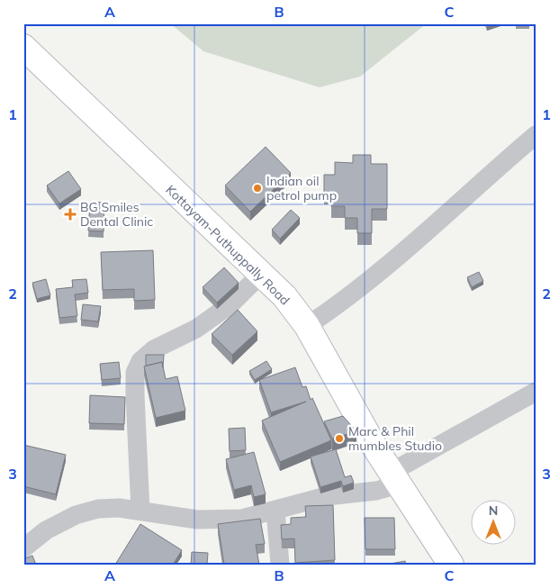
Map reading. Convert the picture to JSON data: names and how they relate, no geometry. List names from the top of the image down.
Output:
{
  "streets": {
    "main road": ["Kottayam-Puthuppally Road"]
  },
  "places": {
    "other": ["Indian oil petrol pump", "Marc & Phil mumbles Studio"],
    "health": ["BG Smiles Dental Clinic"]
  },
  "north": "top",
  "grid": {
    "columns": ["A", "B", "C"],
    "rows": ["1", "2", "3"]
  }
}
